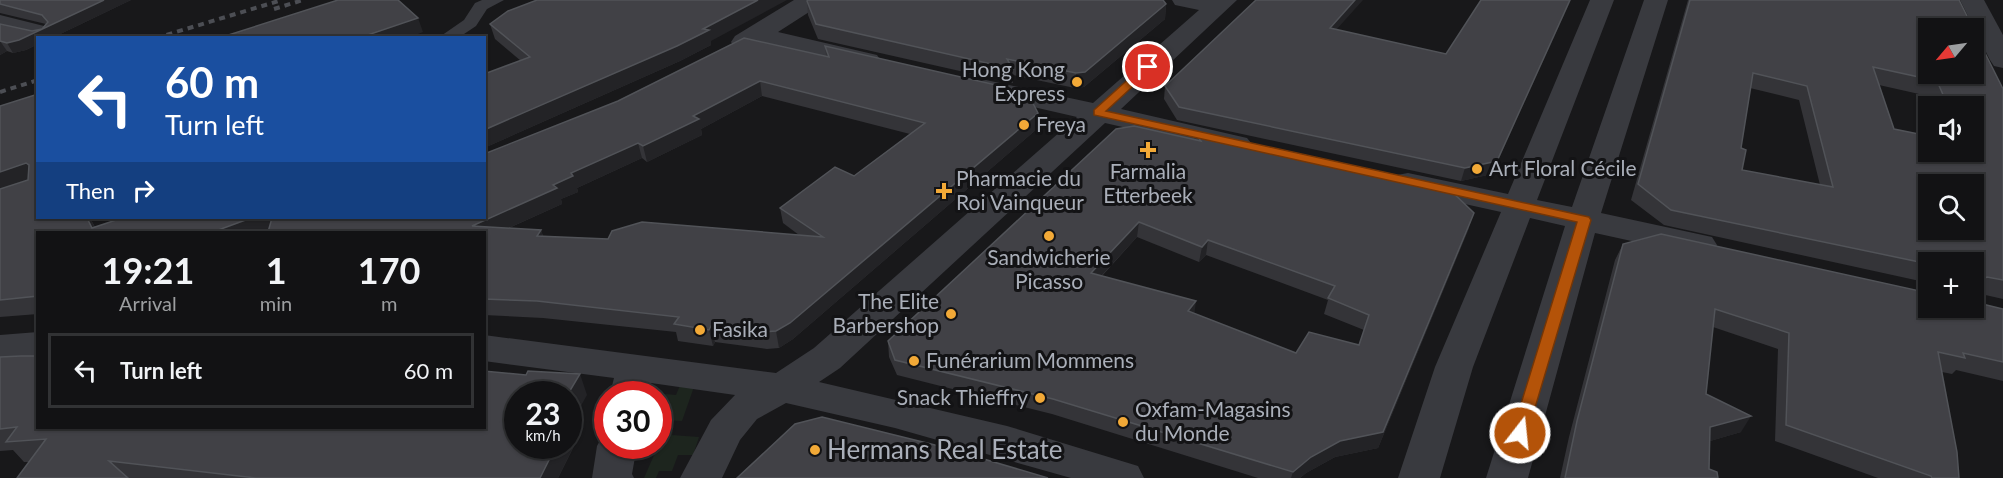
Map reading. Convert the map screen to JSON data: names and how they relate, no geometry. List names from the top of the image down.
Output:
{
  "places": {
    "other": [
      "Hong Kong Express",
      "Freya",
      "Art Floral Cécile",
      "Sandwicherie Picasso",
      "The Elite Barbershop",
      "Fasika",
      "Funérarium Mommens",
      "Snack Thieffry",
      "Oxfam-Magasins du Monde",
      "Hermans Real Estate"
    ],
    "health": ["Farmalia Etterbeek", "Pharmacie du Roi Vainqueur"]
  },
  "north": "bottom left",
  "page": {
    "map_buttons": "+",
    "turn": ["60 m", "Turn left"],
    "then": "Then",
    "eta": [
      "19:21",
      "Arrival",
      "1",
      "min",
      "170",
      "m"
    ],
    "list": [
      {
        "name": "Turn left",
        "value": "60 m"
      }
    ],
    "speed": "23 km/h",
    "limit": "30"
  }
}
